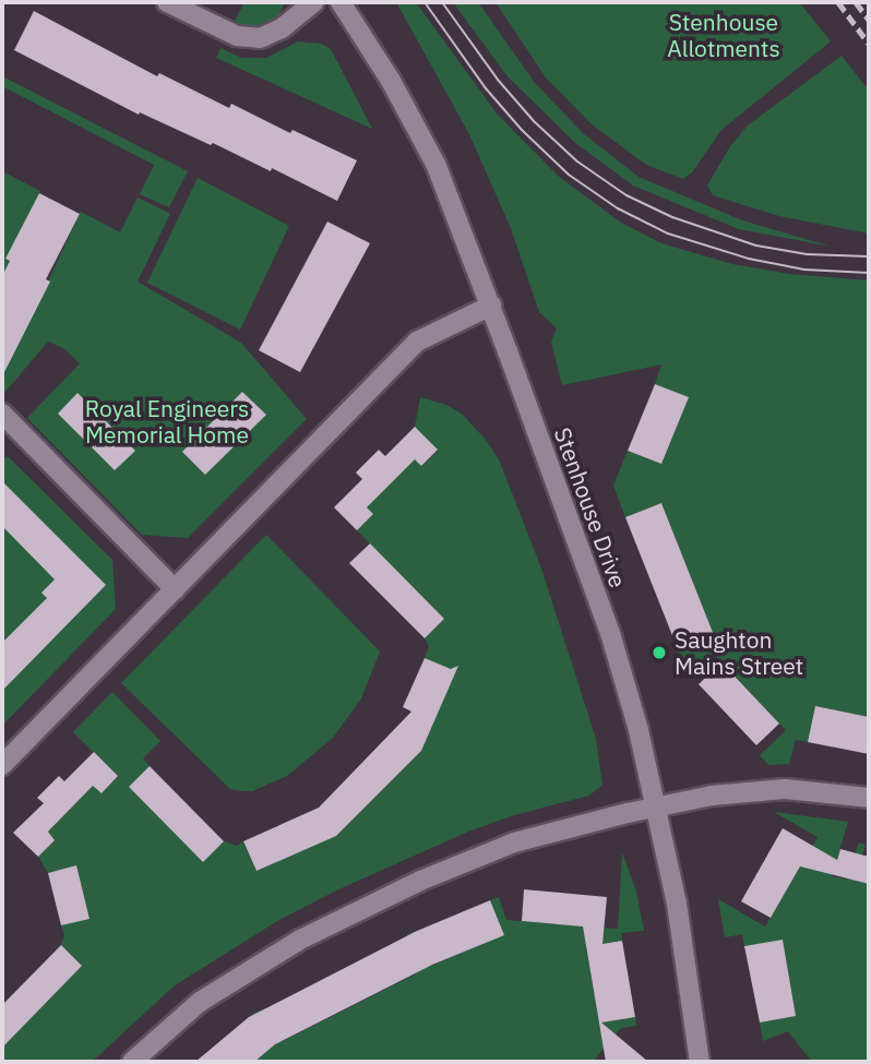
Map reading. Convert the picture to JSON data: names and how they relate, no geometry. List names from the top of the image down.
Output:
{
  "streets": {
    "street": ["Stenhouse Drive"]
  },
  "parks": ["Stenhouse Allotments", "Royal Engineers Memorial Home"],
  "places": ["Saughton Mains Street"]
}
